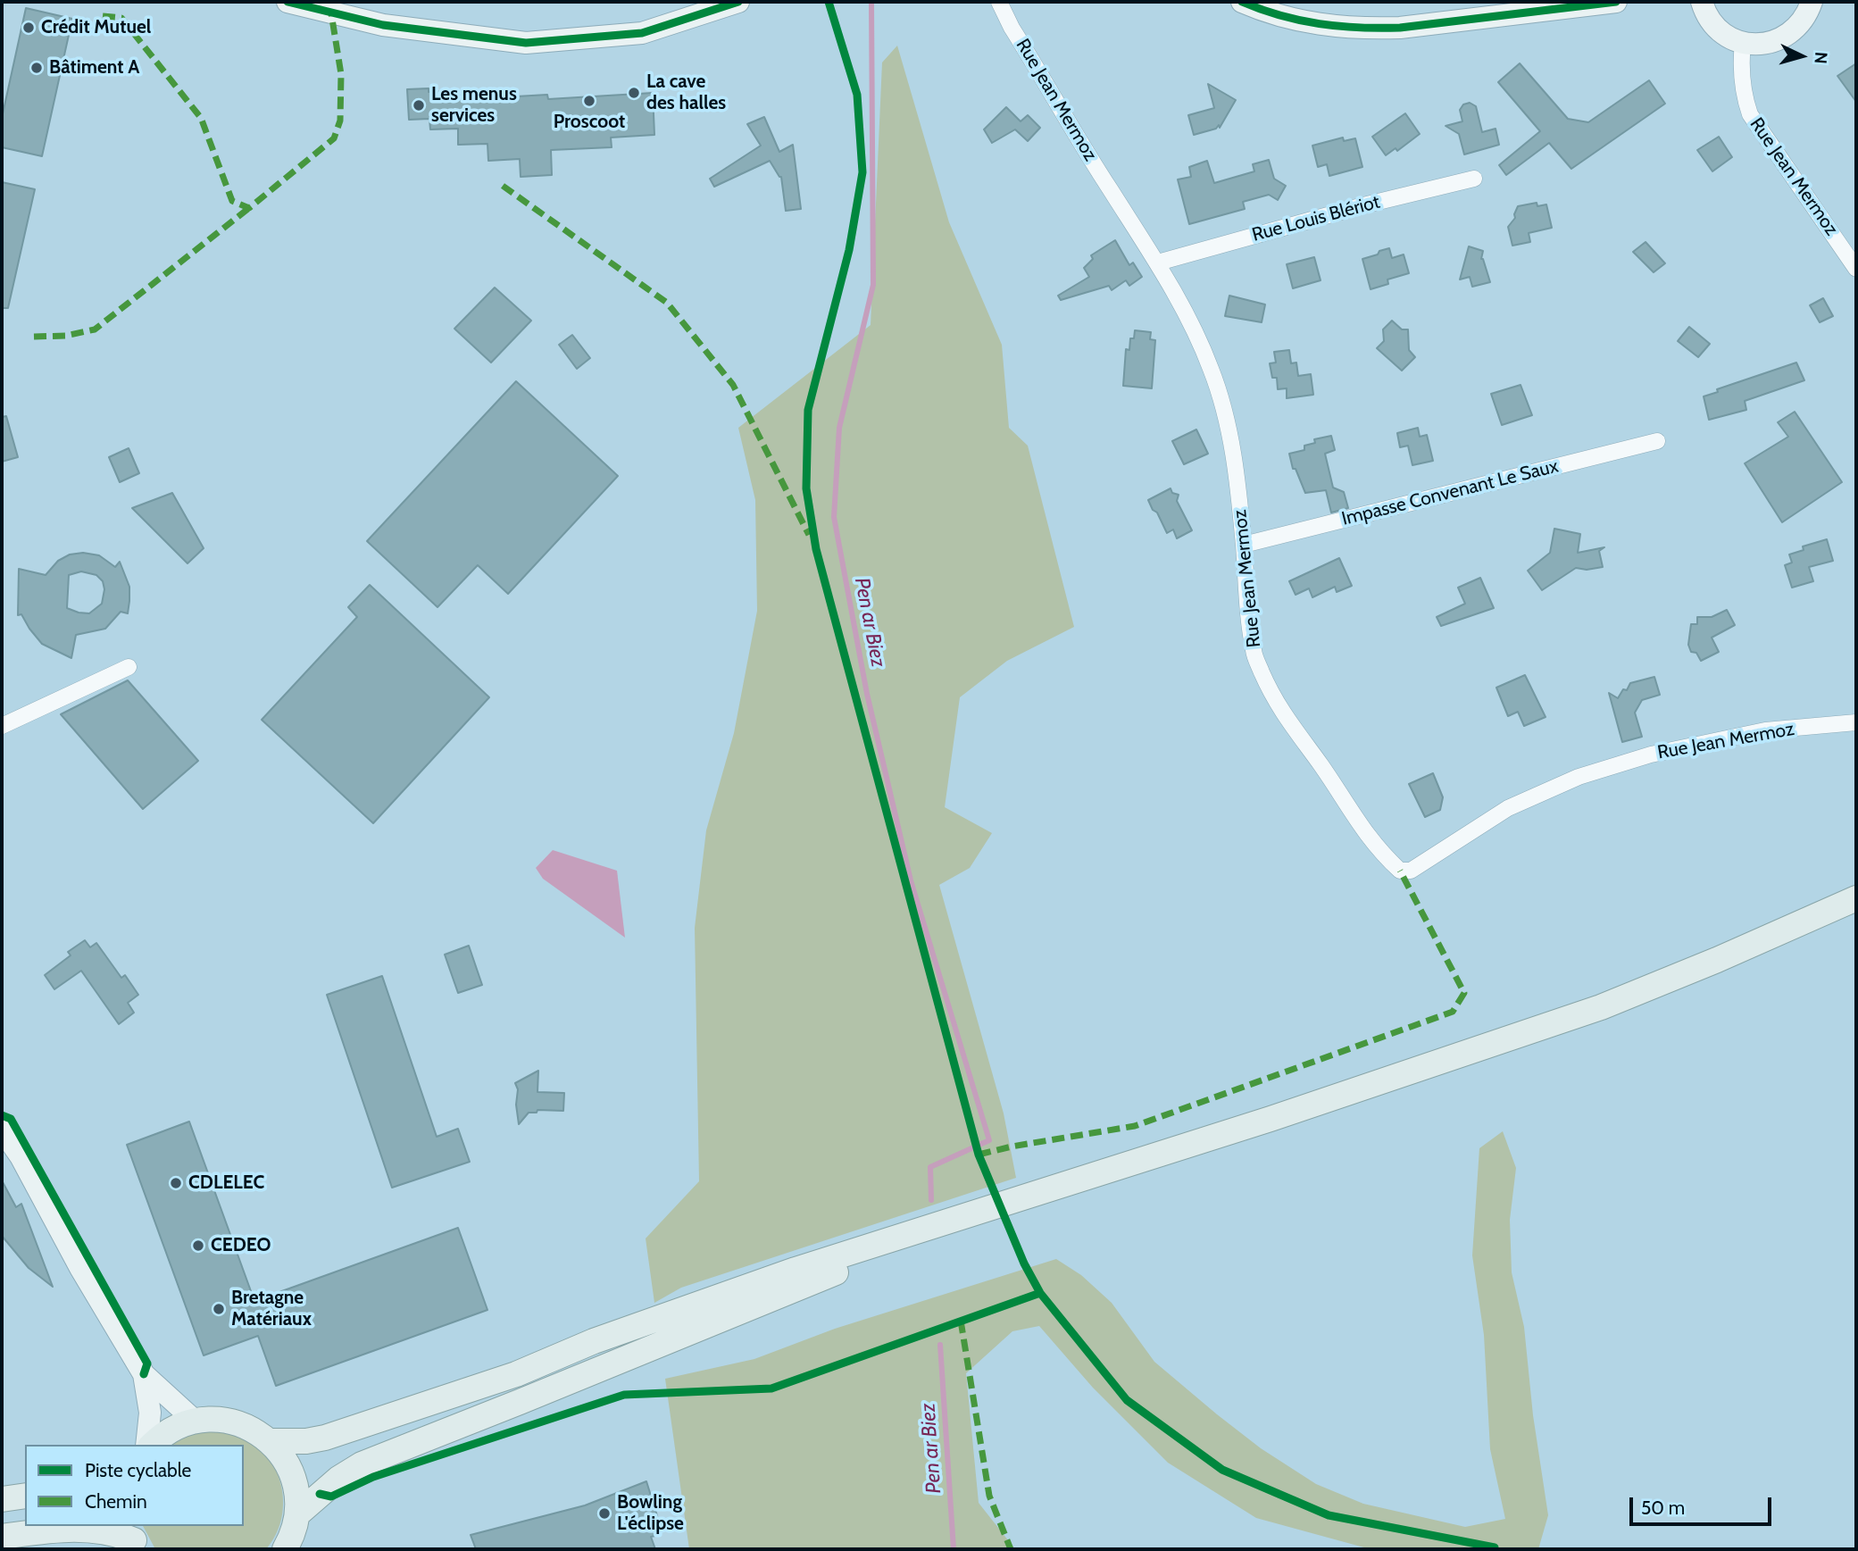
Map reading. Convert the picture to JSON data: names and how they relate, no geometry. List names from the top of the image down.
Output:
{
  "streets": {
    "street": ["Rue Jean Mermoz", "Rue Louis Blériot", "Impasse Convenant Le Saux"]
  },
  "crossings": [
    ["Rue Jean Mermoz", "Rue Louis Blériot"],
    ["Rue Jean Mermoz", "Impasse Convenant Le Saux"]
  ],
  "water": ["Pen ar Biez"],
  "places": [
    "Crédit Mutuel",
    "Bâtiment A",
    "La cave des halles",
    "Proscoot",
    "Les menus services",
    "CDLELEC",
    "CEDEO",
    "Bretagne Matériaux",
    "Bowling L'éclipse"
  ],
  "legend": ["Piste cyclable", "Chemin"],
  "scale_bar": "50 m",
  "north": "right"
}
